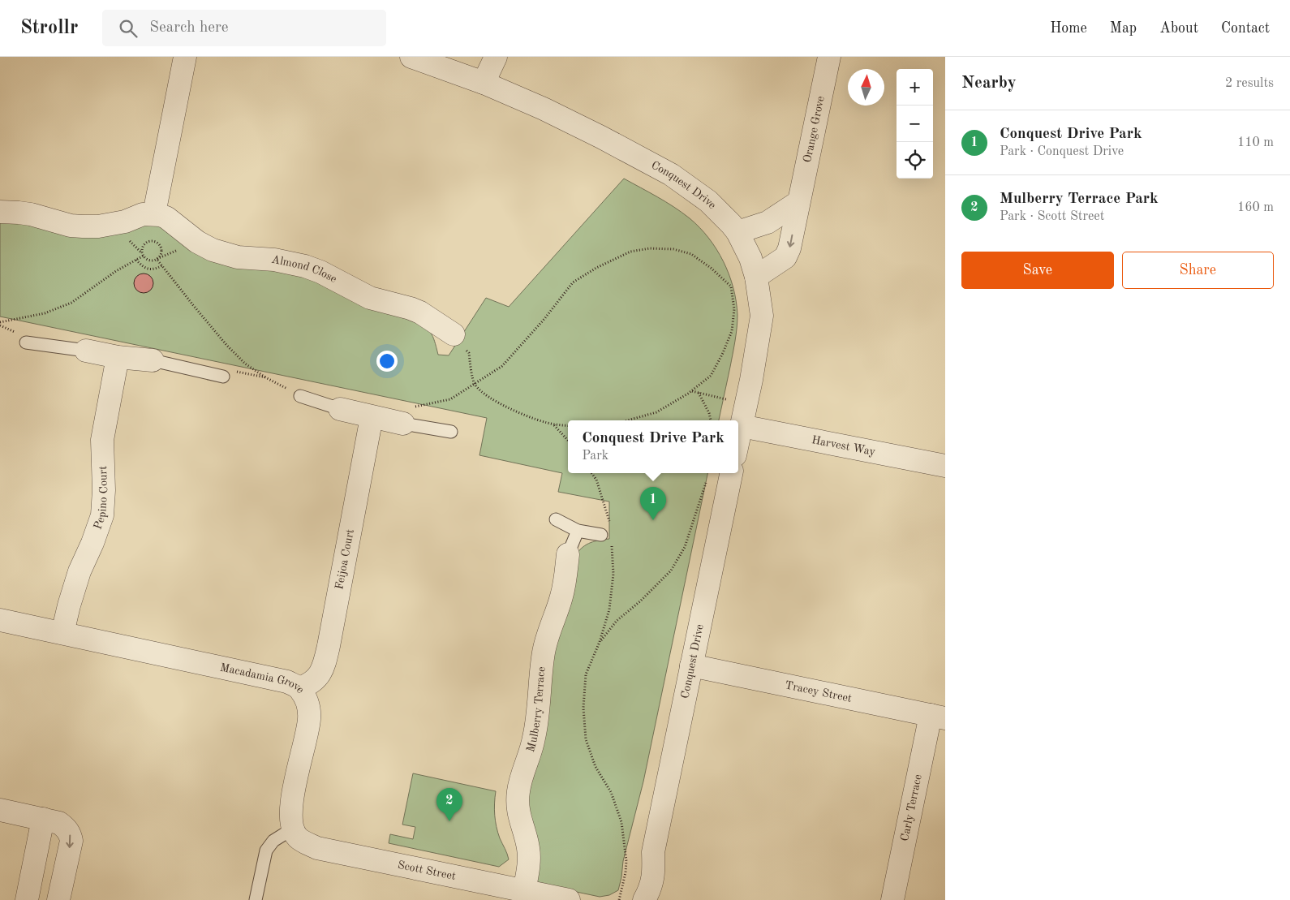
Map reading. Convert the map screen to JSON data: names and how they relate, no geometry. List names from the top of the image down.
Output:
{
  "streets": {
    "street": [
      "Orange Grove",
      "Conquest Drive",
      "Almond Close",
      "Harvest Way",
      "Pepino Court",
      "Feijoa Court",
      "Macadamia Grove",
      "Tracey Street",
      "Mulberry Terrace",
      "Carly Terrace",
      "Scott Street"
    ]
  },
  "crossings": [
    ["Orange Grove", "Conquest Drive"],
    ["Conquest Drive", "Harvest Way"],
    ["Conquest Drive", "Tracey Street"],
    ["Pepino Court", "Macadamia Grove"],
    ["Feijoa Court", "Macadamia Grove"],
    ["Macadamia Grove", "Scott Street"],
    ["Tracey Street", "Carly Terrace"],
    ["Mulberry Terrace", "Scott Street"]
  ],
  "one_way": ["Orange Grove"],
  "north": "top",
  "page": {
    "header": "Strollr",
    "search": "Search here",
    "nav": [
      "Home",
      "Map",
      "About",
      "Contact"
    ],
    "heading": ["Nearby", "2 results"],
    "map_buttons": ["+", "−"],
    "list": [
      {
        "mark": "1",
        "name": "Conquest Drive Park",
        "note": "Park · Conquest Drive",
        "value": "110 m"
      },
      {
        "mark": "2",
        "name": "Mulberry Terrace Park",
        "note": "Park · Scott Street",
        "value": "160 m"
      }
    ],
    "buttons": ["Save", "Share"],
    "popup": ["Conquest Drive Park", "Park"],
    "pins": ["1", "2"]
  }
}
